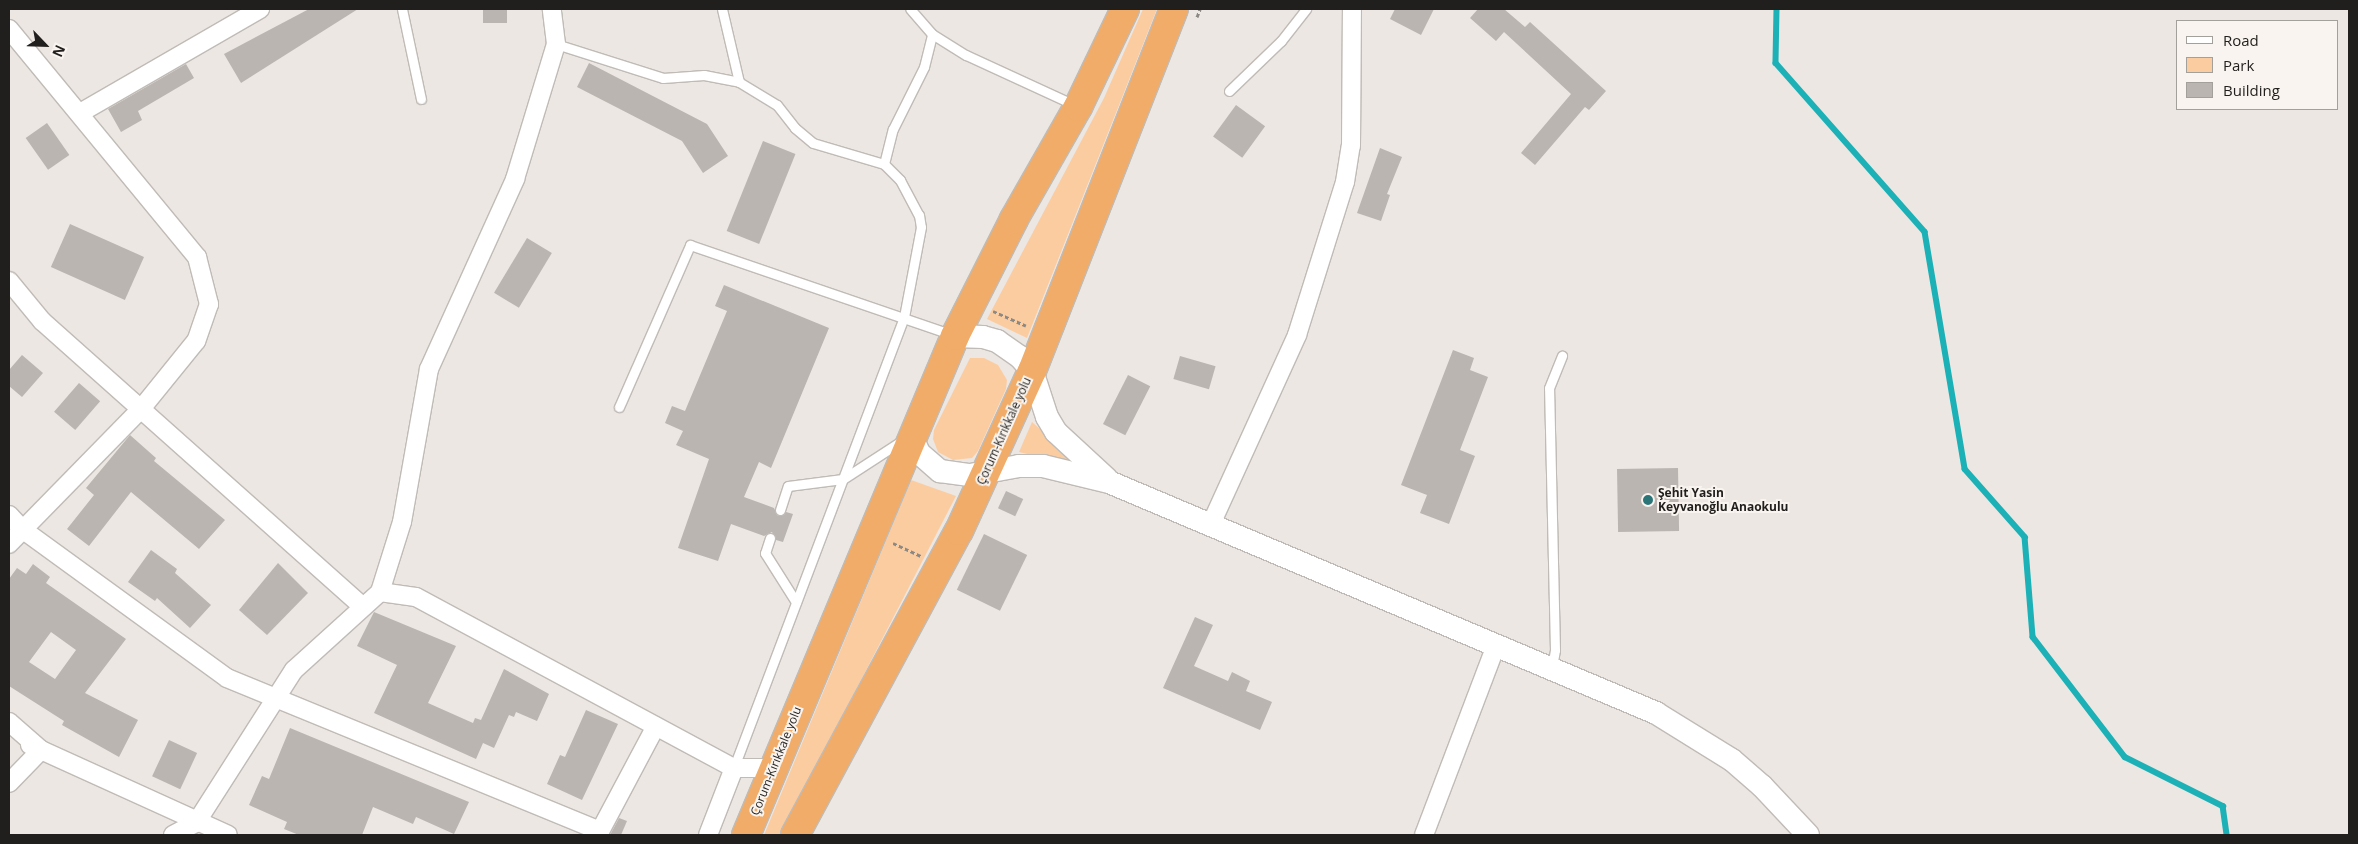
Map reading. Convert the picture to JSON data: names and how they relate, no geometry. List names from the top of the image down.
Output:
{
  "streets": {
    "highway": ["Çorum-Kırıkkale yolu"]
  },
  "places": ["Şehit Yasin Keyvanoğlu Anaokulu"],
  "legend": ["Road", "Park", "Building"],
  "north": "bottom right"
}
